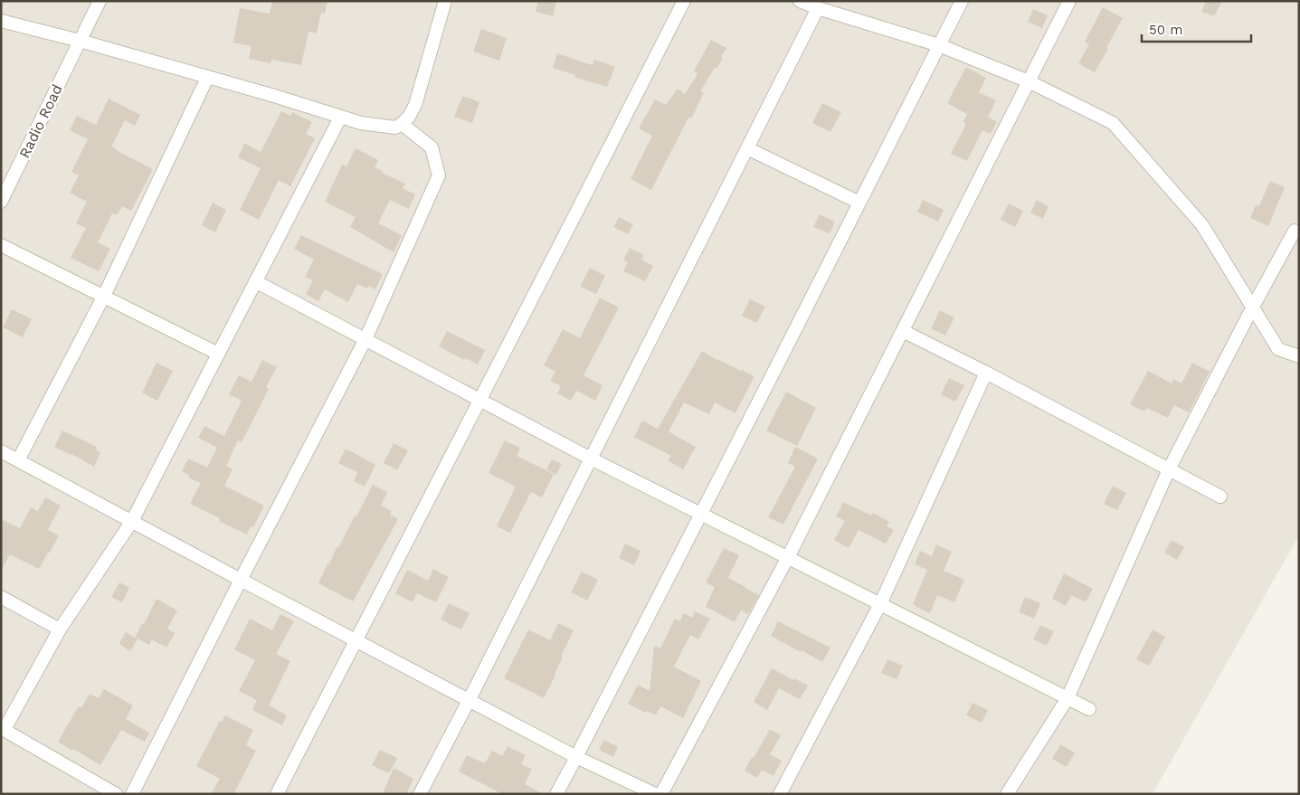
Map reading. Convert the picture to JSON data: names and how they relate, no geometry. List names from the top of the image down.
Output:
{
  "streets": {
    "street": ["Radio Road"]
  },
  "scale_bar": "50 m"
}
